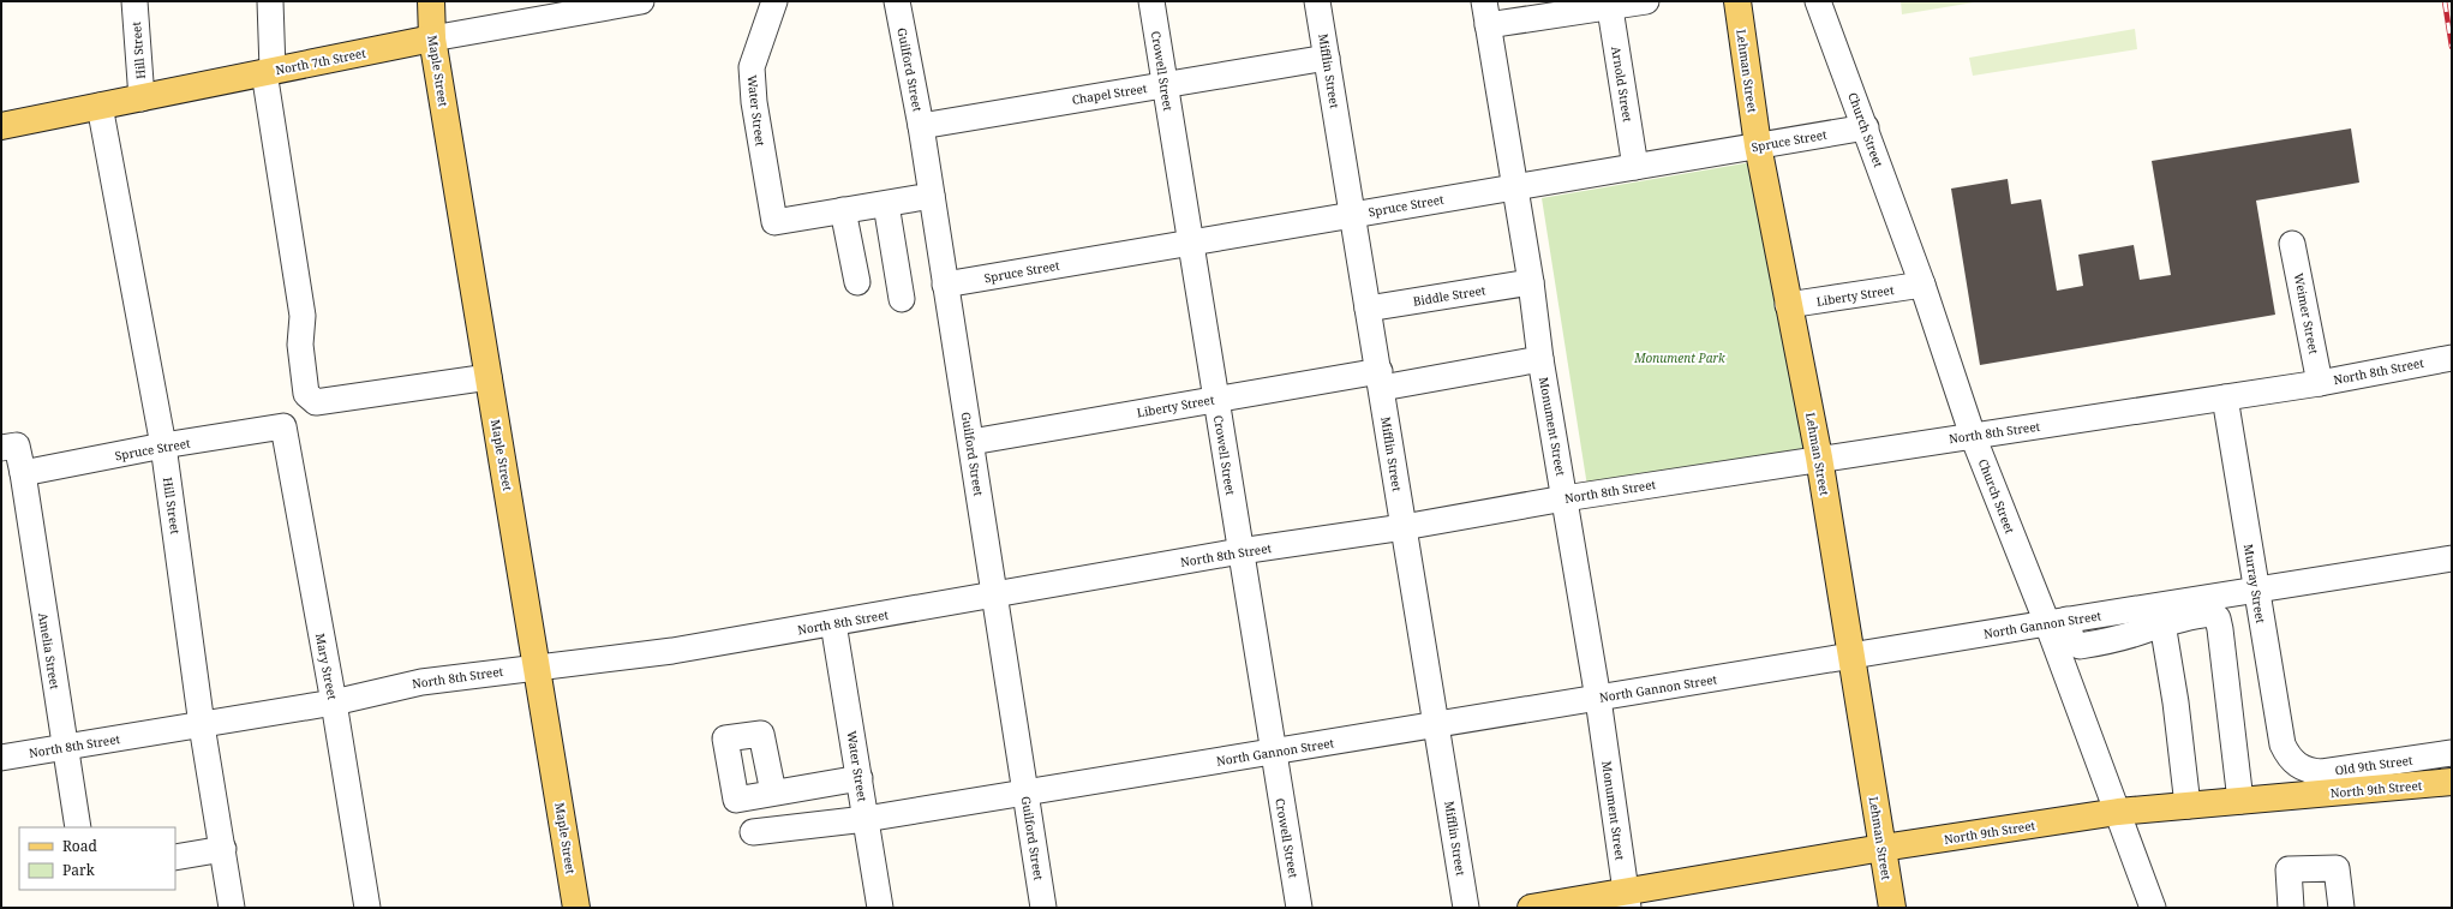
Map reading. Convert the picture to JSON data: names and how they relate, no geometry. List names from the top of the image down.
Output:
{
  "streets": {
    "main road": [
      "North 7th Street",
      "Maple Street",
      "Lehman Street",
      "North 9th Street"
    ],
    "street": [
      "Hill Street",
      "Guilford Street",
      "Crowell Street",
      "Mifflin Street",
      "Arnold Street",
      "Chapel Street",
      "Water Street",
      "Church Street",
      "Spruce Street",
      "Biddle Street",
      "Liberty Street",
      "Weimer Street",
      "North 8th Street",
      "Monument Street",
      "Murray Street",
      "North Gannon Street",
      "Amelia Street",
      "Mary Street",
      "Old 9th Street"
    ]
  },
  "crossings": [
    ["Hill Street", "North 7th Street"],
    ["Hill Street", "Spruce Street"],
    ["Hill Street", "North 8th Street"],
    ["North 7th Street", "Maple Street"],
    ["Guilford Street", "Chapel Street"],
    ["Guilford Street", "Spruce Street"],
    ["Guilford Street", "Liberty Street"],
    ["Guilford Street", "North 8th Street"],
    ["Guilford Street", "North Gannon Street"],
    ["Maple Street", "North 8th Street"],
    ["Crowell Street", "Chapel Street"],
    ["Crowell Street", "Spruce Street"],
    ["Crowell Street", "Liberty Street"],
    ["Crowell Street", "North 8th Street"],
    ["Crowell Street", "North Gannon Street"],
    ["Mifflin Street", "Chapel Street"],
    ["Mifflin Street", "Spruce Street"],
    ["Mifflin Street", "Biddle Street"],
    ["Mifflin Street", "Liberty Street"],
    ["Mifflin Street", "North 8th Street"],
    ["Mifflin Street", "North Gannon Street"],
    ["Lehman Street", "Spruce Street"],
    ["Lehman Street", "Liberty Street"],
    ["Lehman Street", "North 8th Street"],
    ["Lehman Street", "North Gannon Street"],
    ["Lehman Street", "North 9th Street"],
    ["Arnold Street", "Spruce Street"],
    ["Water Street", "North 8th Street"],
    ["Water Street", "North Gannon Street"],
    ["Church Street", "Spruce Street"],
    ["Church Street", "Liberty Street"],
    ["Church Street", "North 8th Street"],
    ["Church Street", "North Gannon Street"],
    ["Church Street", "North 9th Street"],
    ["Spruce Street", "Monument Street"],
    ["Spruce Street", "Amelia Street"],
    ["Spruce Street", "Mary Street"],
    ["Biddle Street", "Monument Street"],
    ["Liberty Street", "Monument Street"],
    ["Weimer Street", "North 8th Street"],
    ["North 8th Street", "Monument Street"],
    ["North 8th Street", "Murray Street"],
    ["North 8th Street", "Amelia Street"],
    ["North 8th Street", "Mary Street"],
    ["Monument Street", "North Gannon Street"],
    ["Monument Street", "North 9th Street"],
    ["Murray Street", "North Gannon Street"],
    ["Murray Street", "Old 9th Street"]
  ],
  "parks": ["Monument Park"],
  "legend": ["Road", "Park"]
}
